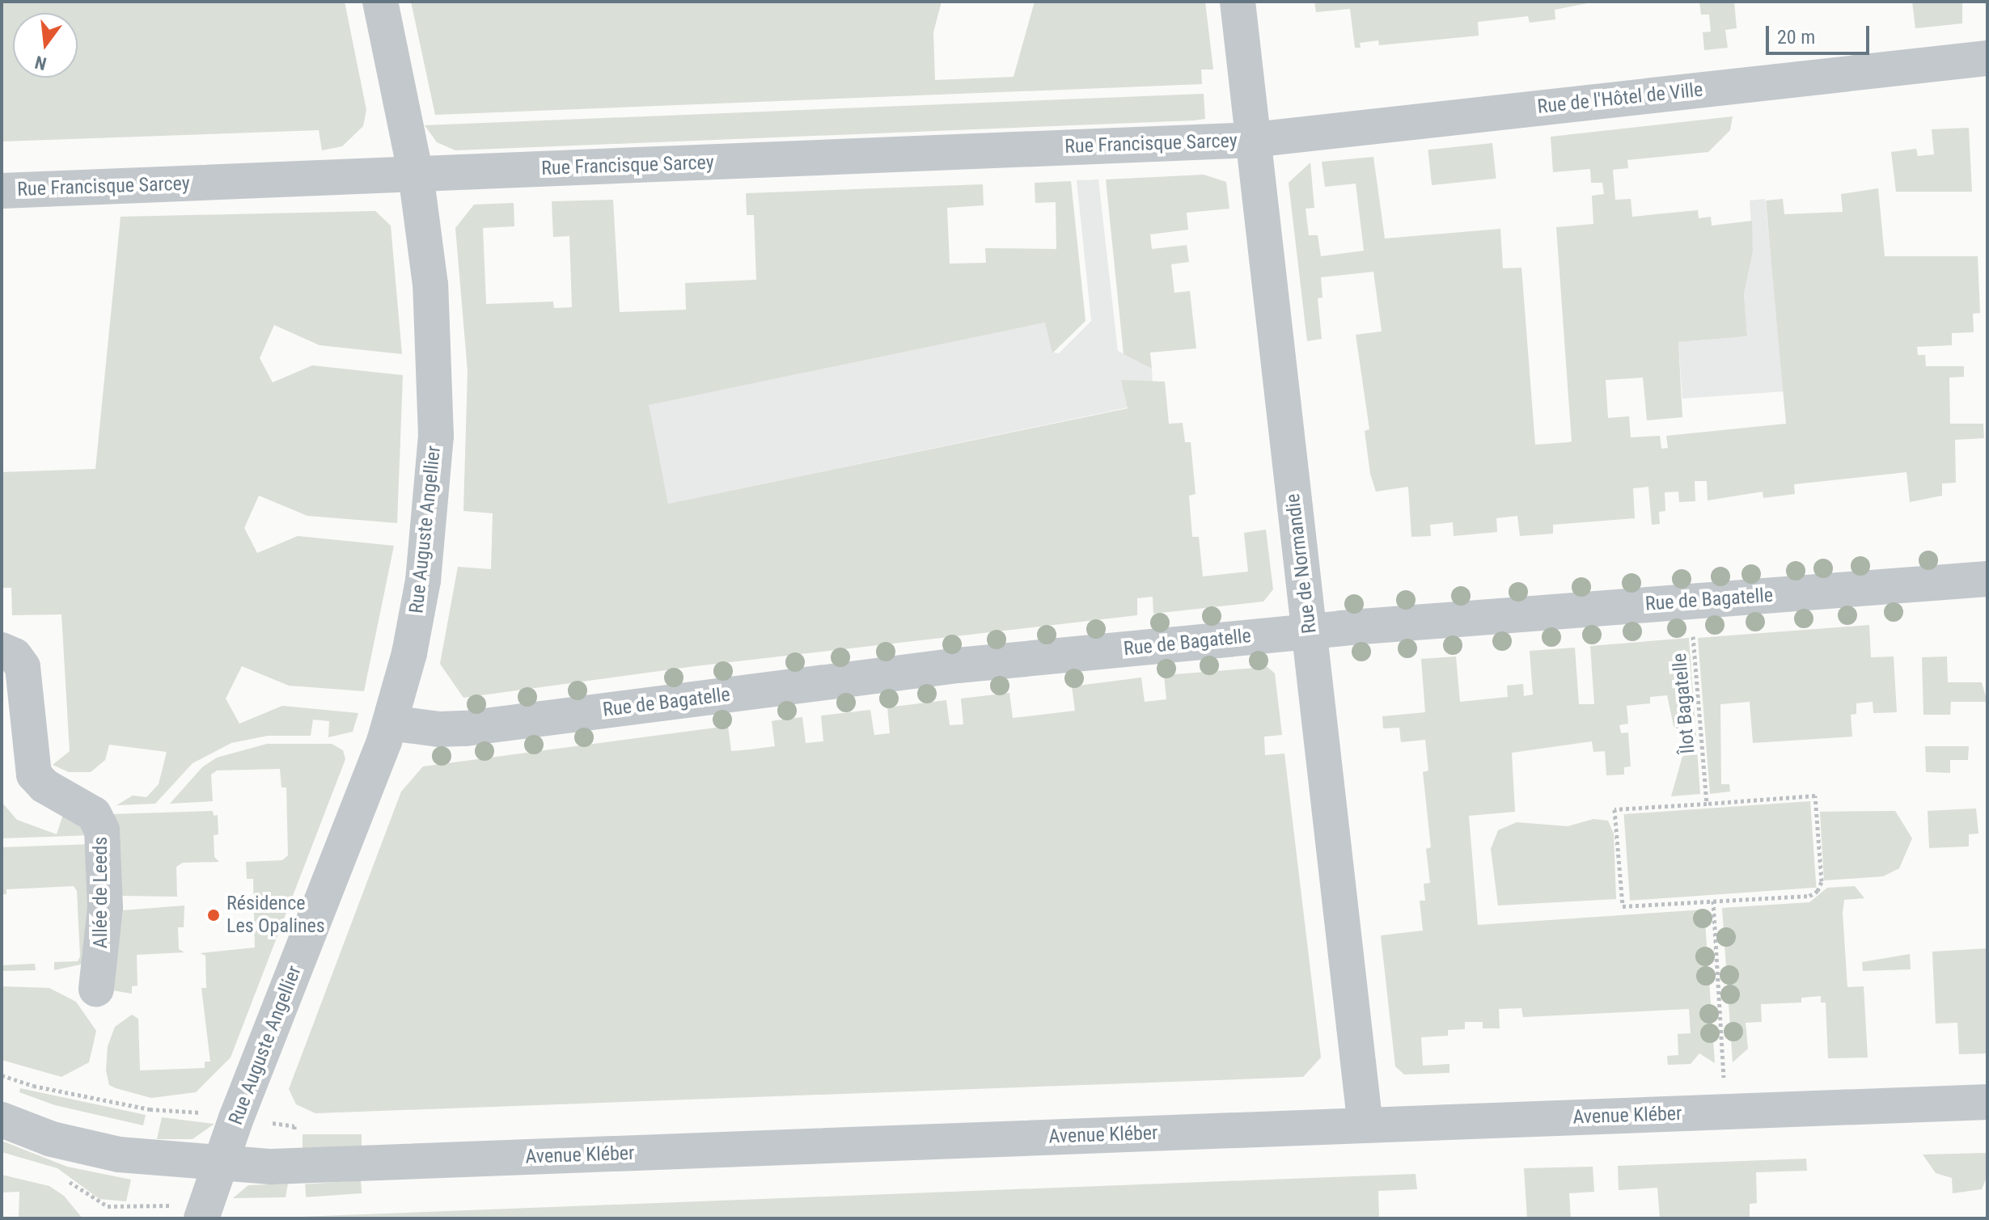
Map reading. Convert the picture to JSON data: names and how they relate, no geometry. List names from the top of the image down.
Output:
{
  "streets": {
    "street": [
      "Rue de l'Hôtel de Ville",
      "Rue Francisque Sarcey",
      "Rue Auguste Angellier",
      "Rue de Normandie",
      "Rue de Bagatelle",
      "Allée de Leeds",
      "Avenue Kléber"
    ],
    "path": ["Îlot Bagatelle"]
  },
  "crossings": [
    ["Rue de l'Hôtel de Ville", "Rue Francisque Sarcey"],
    ["Rue de l'Hôtel de Ville", "Rue de Normandie"],
    ["Rue Francisque Sarcey", "Rue Auguste Angellier"],
    ["Rue Francisque Sarcey", "Rue de Normandie"],
    ["Rue Auguste Angellier", "Rue de Bagatelle"],
    ["Rue Auguste Angellier", "Avenue Kléber"],
    ["Rue de Normandie", "Rue de Bagatelle"],
    ["Rue de Normandie", "Avenue Kléber"],
    ["Rue de Bagatelle", "Îlot Bagatelle"]
  ],
  "places": ["Résidence Les Opalines"],
  "scale_bar": "20 m",
  "north": "bottom"
}
